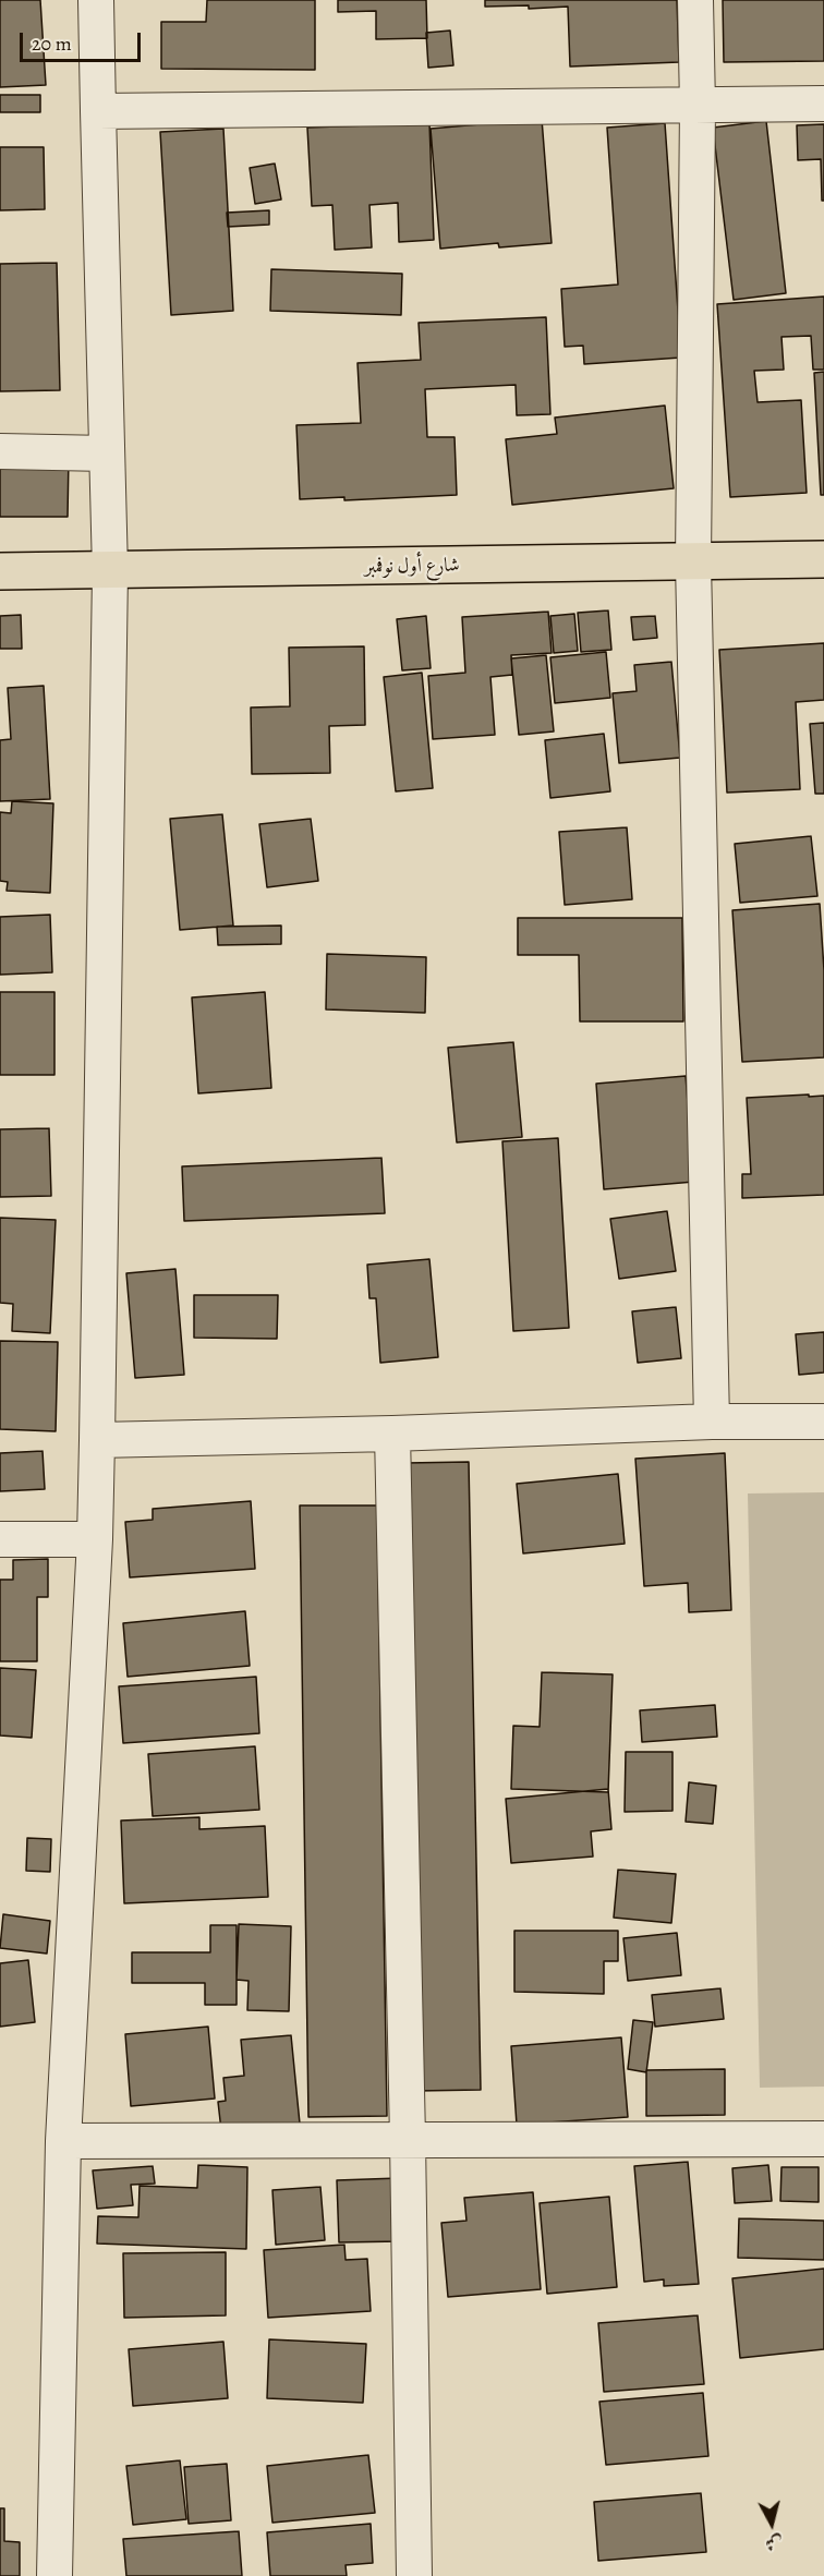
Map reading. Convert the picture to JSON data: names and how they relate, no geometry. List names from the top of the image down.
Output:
{
  "streets": {
    "main road": ["شارع أول نوفمبر"]
  },
  "scale_bar": "20 m",
  "north": "bottom"
}
